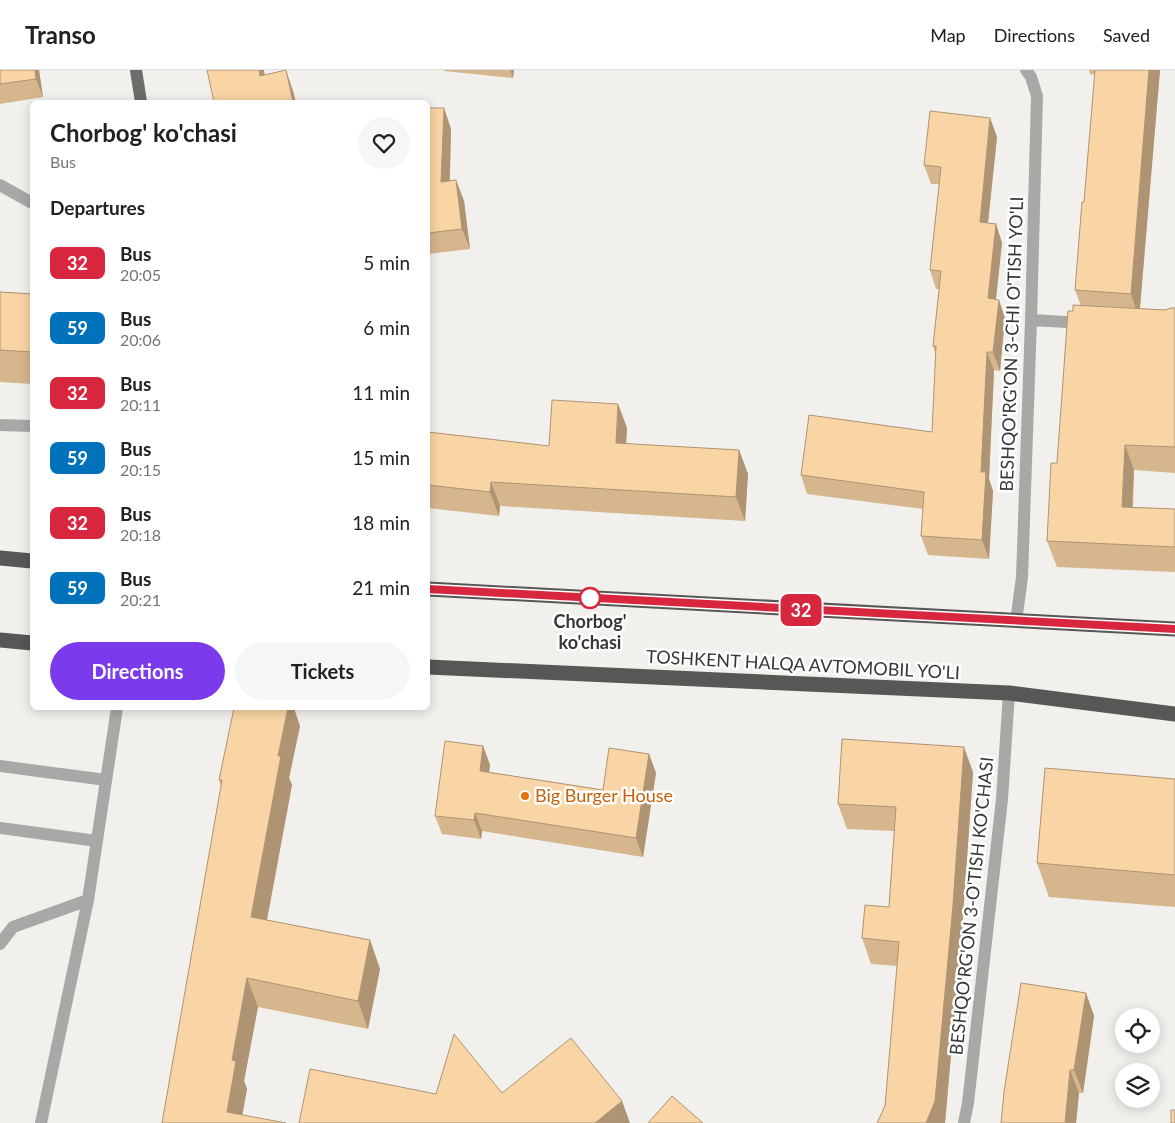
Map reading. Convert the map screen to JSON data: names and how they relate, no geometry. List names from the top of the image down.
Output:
{
  "streets": {
    "highway": ["TOSHKENT HALQA AVTOMOBIL YO'LI"],
    "street": ["BESHQO'RG'ON 3-CHI O'TISH YO'LI", "BESHQO'RG'ON 3-O'TISH KO'CHASI"]
  },
  "crossings": [
    ["TOSHKENT HALQA AVTOMOBIL YO'LI", "BESHQO'RG'ON 3-O'TISH KO'CHASI"]
  ],
  "places": ["Chorbog' ko'chasi", "Big Burger House"],
  "lines": ["bus line 32"],
  "page": {
    "header": "Transo",
    "nav": ["Map", "Directions", "Saved"],
    "on_map": "32",
    "heading": [
      ["Chorbog' ko'chasi", "Bus"],
      "Departures"
    ],
    "list": [
      {
        "mark": "32",
        "name": "Bus",
        "note": "20:05",
        "value": "5 min"
      },
      {
        "mark": "59",
        "name": "Bus",
        "note": "20:06",
        "value": "6 min"
      },
      {
        "mark": "32",
        "name": "Bus",
        "note": "20:11",
        "value": "11 min"
      },
      {
        "mark": "59",
        "name": "Bus",
        "note": "20:15",
        "value": "15 min"
      },
      {
        "mark": "32",
        "name": "Bus",
        "note": "20:18",
        "value": "18 min"
      },
      {
        "mark": "59",
        "name": "Bus",
        "note": "20:21",
        "value": "21 min"
      }
    ],
    "buttons": ["Directions", "Tickets"]
  }
}
